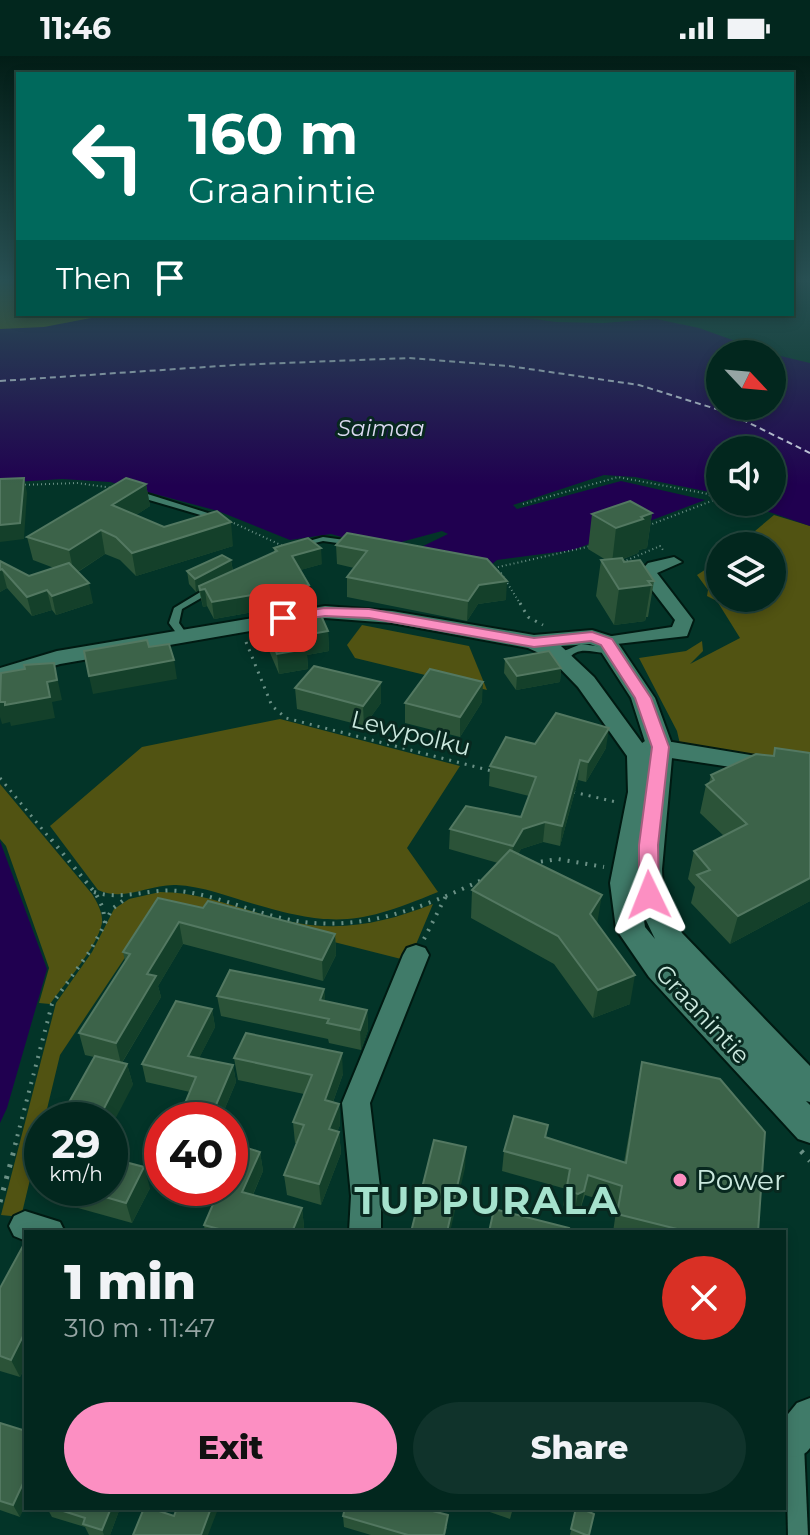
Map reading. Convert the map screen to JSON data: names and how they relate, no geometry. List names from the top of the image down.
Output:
{
  "streets": {
    "street": ["Graanintie"],
    "path": ["Levypolku"]
  },
  "districts": ["TUPPURALA"],
  "water": ["Saimaa"],
  "places": ["Power"],
  "north": "bottom right",
  "page": {
    "status": "11:46",
    "turn": ["160 m", "Graanintie"],
    "then": "Then",
    "speed": "29 km/h",
    "limit": "40",
    "heading": ["1 min", "310 m · 11:47"],
    "buttons": ["Exit", "Share"]
  }
}
